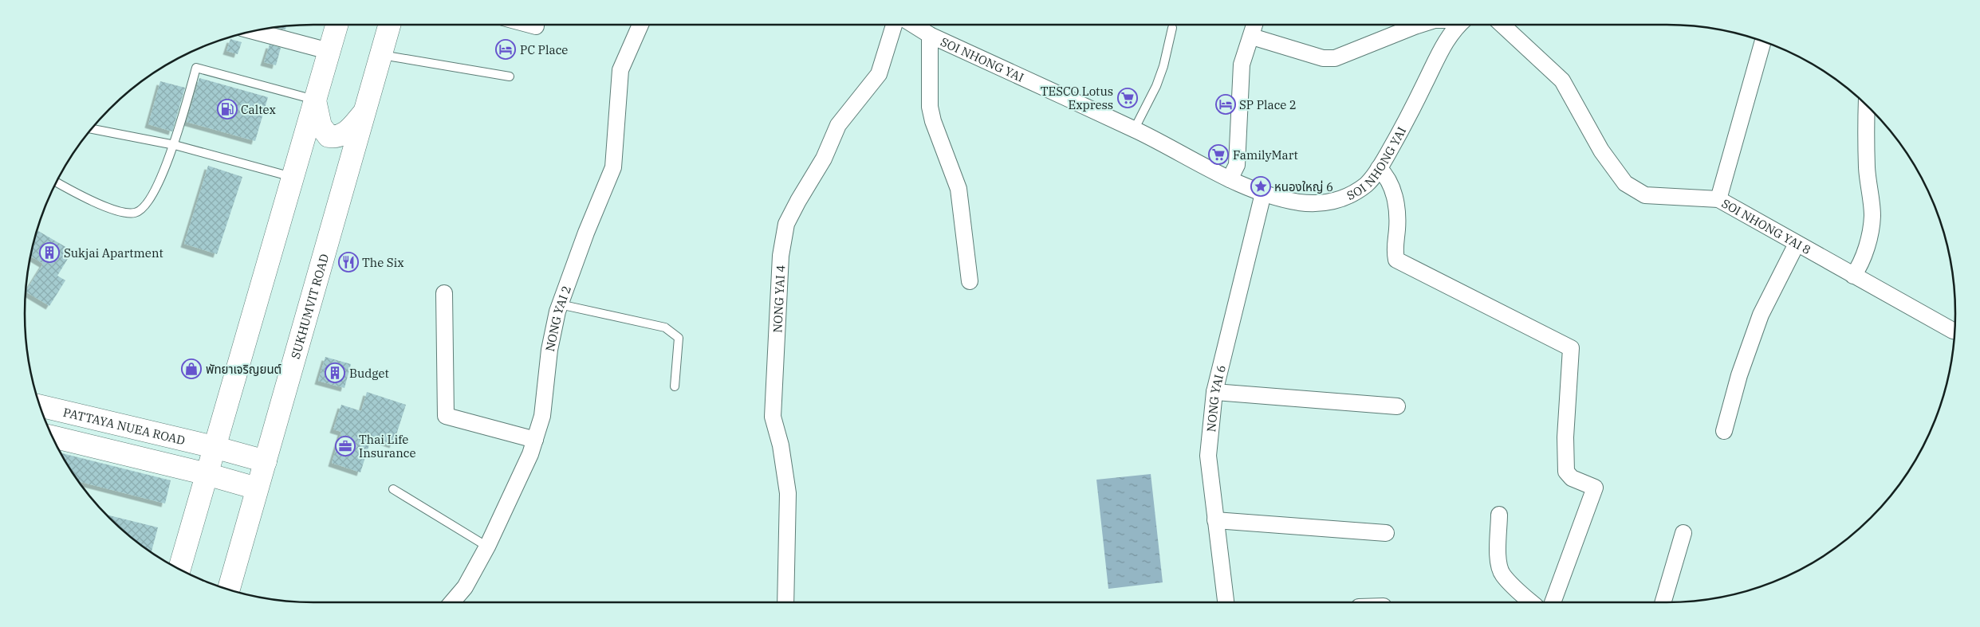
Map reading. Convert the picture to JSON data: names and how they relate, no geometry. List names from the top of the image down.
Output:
{
  "streets": {
    "main road": ["SUKHUMVIT ROAD", "PATTAYA NUEA ROAD"],
    "street": [
      "SOI NHONG YAI",
      "SOI NHONG YAI 8",
      "NONG YAI 4",
      "NONG YAI 2",
      "NONG YAI 6"
    ]
  },
  "crossings": [
    ["SOI NHONG YAI", "NONG YAI 6"],
    ["SUKHUMVIT ROAD", "PATTAYA NUEA ROAD"]
  ],
  "places": {
    "hotel": ["PC Place", "SP Place 2"],
    "supermarket": ["TESCO Lotus Express", "FamilyMart"],
    "fuel station": ["Caltex"],
    "place": ["หนองใหญ่ 6"],
    "building": ["Sukjai Apartment", "Budget"],
    "restaurant": ["The Six"],
    "shop": ["พัทยาเจริญยนต์"],
    "office": ["Thai Life Insurance"]
  }
}
